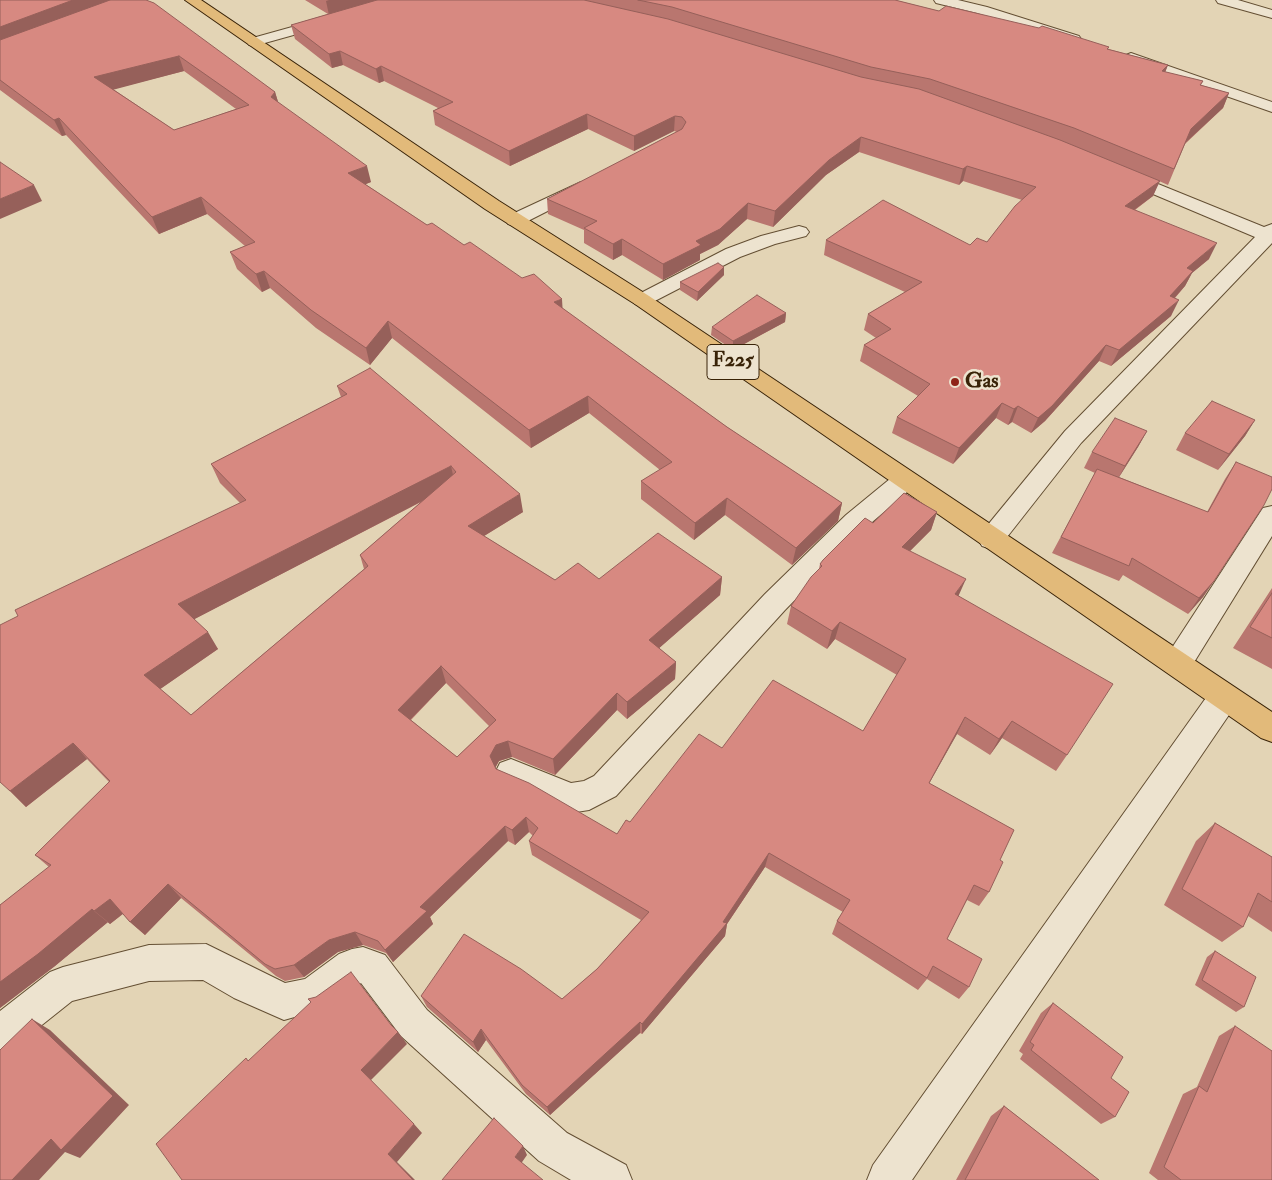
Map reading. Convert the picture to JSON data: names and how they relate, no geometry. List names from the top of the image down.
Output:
{
  "streets": {
    "main road": ["F225"]
  },
  "places": ["Gas"]
}
